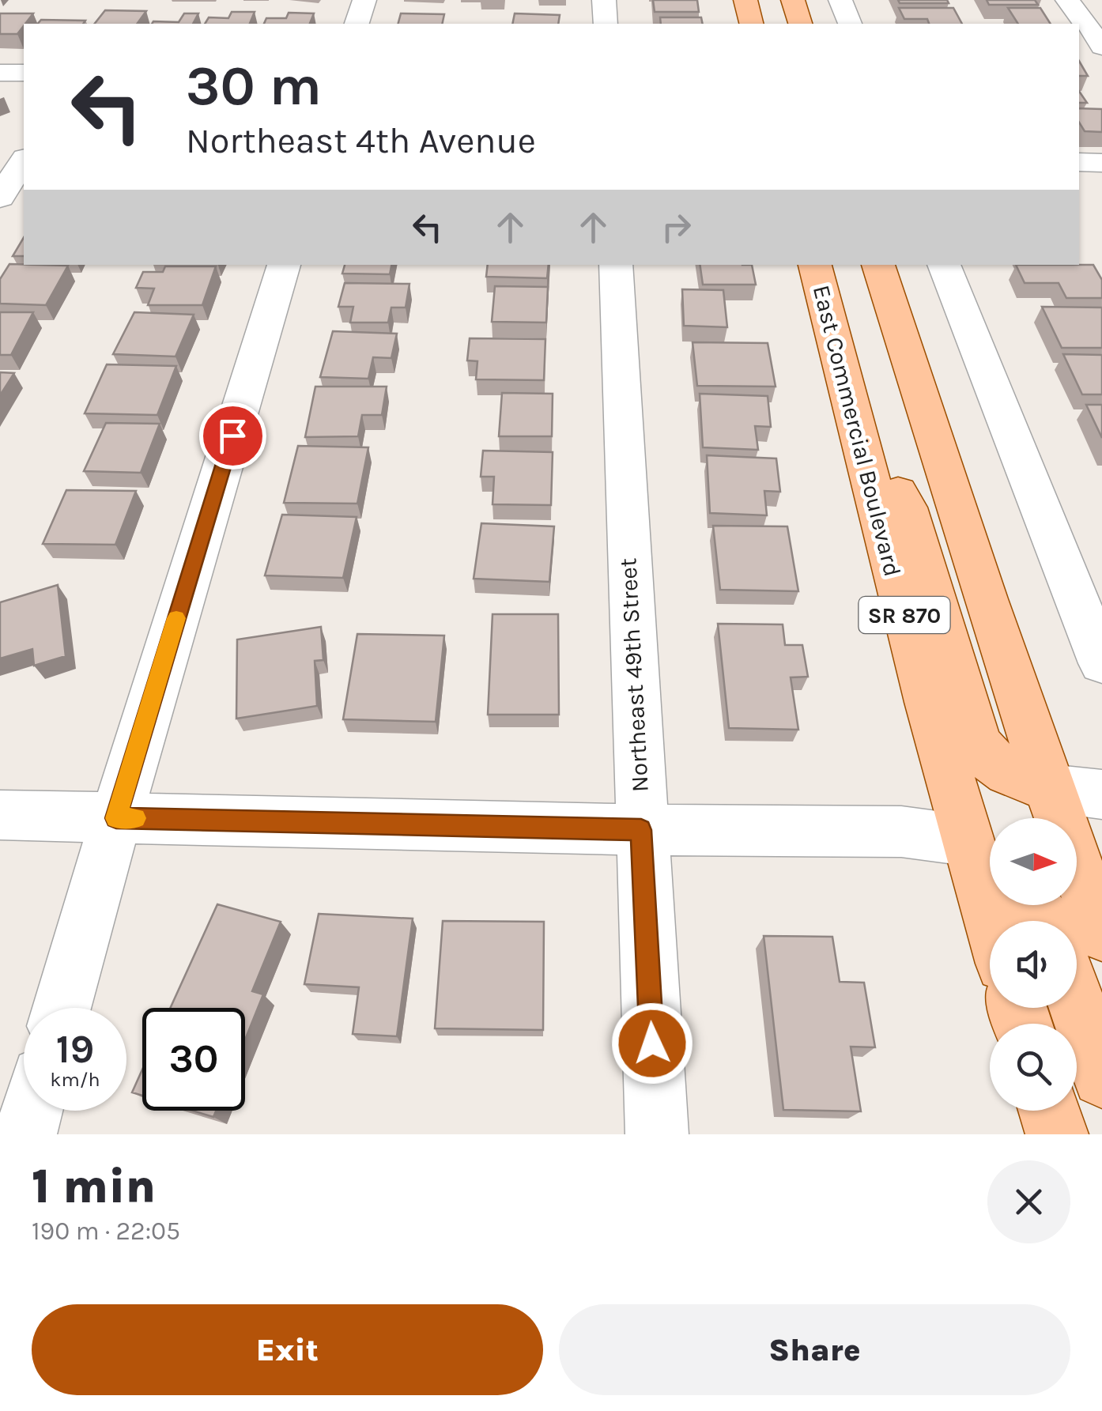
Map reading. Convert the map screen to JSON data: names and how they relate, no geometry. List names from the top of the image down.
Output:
{
  "streets": {
    "main road": ["East Commercial Boulevard", "SR 870"],
    "street": ["Northeast 49th Street"]
  },
  "north": "right",
  "page": {
    "turn": ["30 m", "Northeast 4th Avenue"],
    "speed": "19 km/h",
    "limit": "30",
    "heading": ["1 min", "190 m · 22:05"],
    "buttons": ["Exit", "Share"]
  }
}
